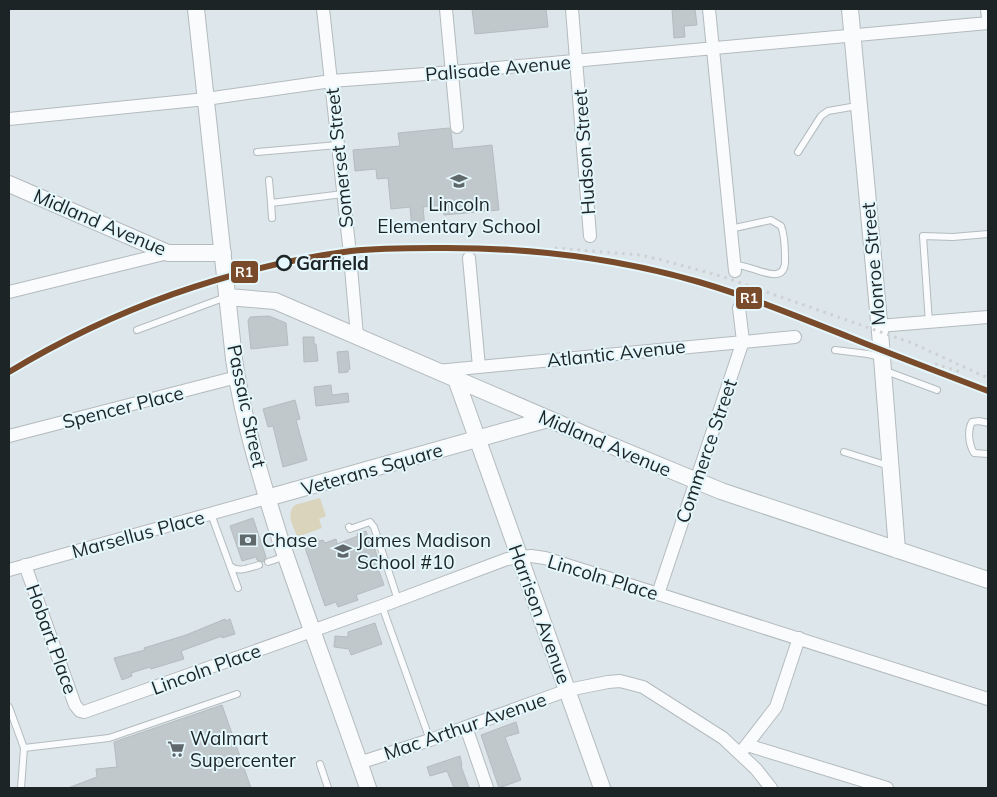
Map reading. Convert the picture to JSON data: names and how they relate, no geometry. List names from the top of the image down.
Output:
{
  "streets": {
    "street": [
      "Palisade Avenue",
      "Hudson Street",
      "Somerset Street",
      "Midland Avenue",
      "Monroe Street",
      "Atlantic Avenue",
      "Passaic Street",
      "Spencer Place",
      "Commerce Street",
      "Veterans Square",
      "Marsellus Place",
      "Lincoln Place",
      "Harrison Avenue",
      "Hobart Place",
      "Mac Arthur Avenue"
    ]
  },
  "crossings": [
    ["Palisade Avenue", "Hudson Street"],
    ["Palisade Avenue", "Somerset Street"],
    ["Palisade Avenue", "Monroe Street"],
    ["Palisade Avenue", "Passaic Street"],
    ["Somerset Street", "Midland Avenue"],
    ["Midland Avenue", "Monroe Street"],
    ["Midland Avenue", "Atlantic Avenue"],
    ["Midland Avenue", "Passaic Street"],
    ["Midland Avenue", "Commerce Street"],
    ["Midland Avenue", "Veterans Square"],
    ["Atlantic Avenue", "Commerce Street"],
    ["Passaic Street", "Spencer Place"],
    ["Passaic Street", "Veterans Square"],
    ["Passaic Street", "Marsellus Place"],
    ["Passaic Street", "Lincoln Place"],
    ["Passaic Street", "Mac Arthur Avenue"],
    ["Commerce Street", "Lincoln Place"],
    ["Veterans Square", "Marsellus Place"],
    ["Veterans Square", "Harrison Avenue"],
    ["Marsellus Place", "Hobart Place"],
    ["Lincoln Place", "Harrison Avenue"],
    ["Lincoln Place", "Hobart Place"],
    ["Harrison Avenue", "Mac Arthur Avenue"]
  ],
  "places": {
    "school or university": ["Lincoln Elementary School", "James Madison School #10"],
    "other": ["Garfield"],
    "bank": ["Chase"],
    "supermarket": ["Walmart Supercenter"]
  },
  "lines": ["transit line R1"]
}
